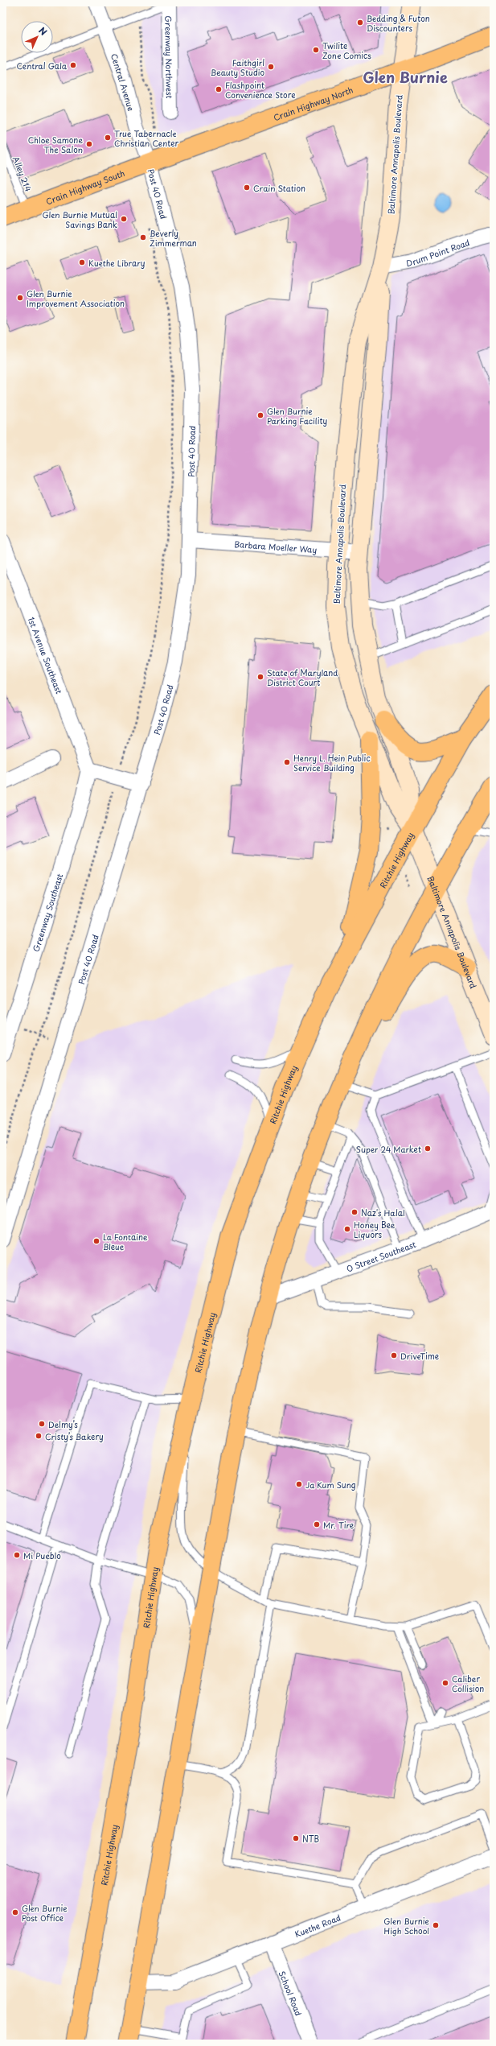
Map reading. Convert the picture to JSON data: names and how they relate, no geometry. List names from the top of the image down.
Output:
{
  "streets": {
    "main road": [
      "Crain Highway North",
      "Baltimore Annapolis Boulevard",
      "Crain Highway South",
      "Ritchie Highway"
    ],
    "street": [
      "Greenway Northwest",
      "Central Avenue",
      "Post 40 Road",
      "Drum Point Road",
      "Barbara Moeller Way",
      "1st Avenue Southeast",
      "Greenway Southeast",
      "O Street Southeast",
      "Kuethe Road",
      "School Road"
    ],
    "lane": ["Alley 214"]
  },
  "crossings": [
    ["Central Avenue", "Crain Highway North"],
    ["Central Avenue", "Crain Highway South"],
    ["Central Avenue", "Post 40 Road"],
    ["Crain Highway North", "Baltimore Annapolis Boulevard"],
    ["Crain Highway North", "Crain Highway South"],
    ["Crain Highway North", "Post 40 Road"],
    ["Baltimore Annapolis Boulevard", "Drum Point Road"],
    ["Baltimore Annapolis Boulevard", "Barbara Moeller Way"],
    ["Baltimore Annapolis Boulevard", "Ritchie Highway"],
    ["Alley 214", "Crain Highway South"],
    ["Crain Highway South", "Post 40 Road"],
    ["Post 40 Road", "Barbara Moeller Way"],
    ["1st Avenue Southeast", "Greenway Southeast"],
    ["Kuethe Road", "School Road"]
  ],
  "districts": ["Glen Burnie"],
  "places": [
    "Bedding & Futon Discounters",
    "Twilite Zone Comics",
    "Central Gala",
    "Faithgirl Beauty Studio",
    "Flashpoint Convenience Store",
    "True Tabernacle Christian Center",
    "Chloe Samone The Salon",
    "Crain Station",
    "Glen Burnie Mutual Savings Bank",
    "Beverly Zimmerman",
    "Kuethe Library",
    "Glen Burnie Improvement Association",
    "Glen Burnie Parking Facility",
    "State of Maryland District Court",
    "Henry L. Hein Public Service Building",
    "Super 24 Market",
    "Naz's Halal",
    "Honey Bee Liquors",
    "La Fontaine Bleue",
    "DriveTime",
    "Delmy’s",
    "Cristy’s Bakery",
    "Ja Kum Sung",
    "Mr. Tire",
    "Mi Pueblo",
    "Caliber Collision",
    "NTB",
    "Glen Burnie Post Office",
    "Glen Burnie High School"
  ],
  "north": "top right"
}
